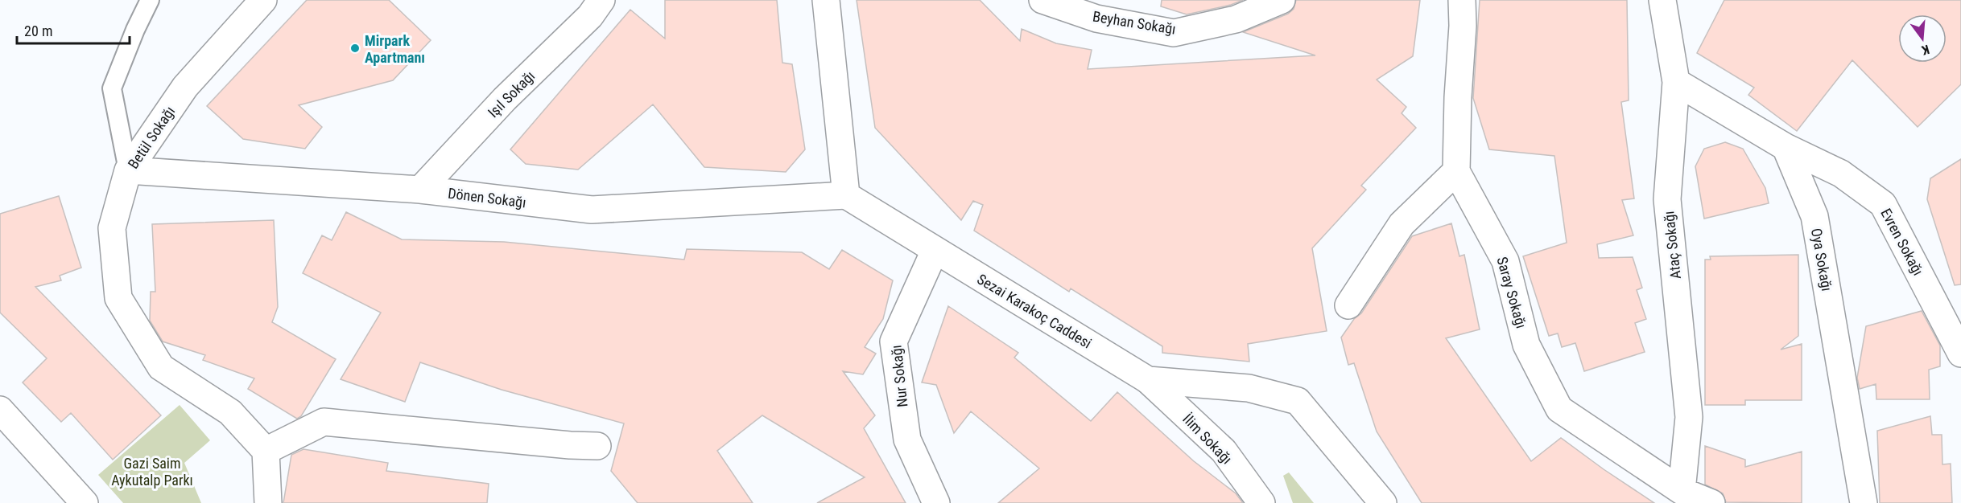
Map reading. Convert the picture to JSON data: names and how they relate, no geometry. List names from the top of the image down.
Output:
{
  "streets": {
    "street": [
      "Beyhan Sokağı",
      "Işıl Sokağı",
      "Betül Sokağı",
      "Dönen Sokağı",
      "Evren Sokağı",
      "Ataç Sokağı",
      "Oya Sokağı",
      "Saray Sokağı",
      "Sezai Karakoç Caddesi",
      "Nur Sokağı",
      "İlim Sokağı"
    ]
  },
  "crossings": [
    ["Işıl Sokağı", "Dönen Sokağı"],
    ["Betül Sokağı", "Dönen Sokağı"],
    ["Dönen Sokağı", "Sezai Karakoç Caddesi"],
    ["Evren Sokağı", "Oya Sokağı"],
    ["Ataç Sokağı", "Saray Sokağı"],
    ["Sezai Karakoç Caddesi", "Nur Sokağı"],
    ["Sezai Karakoç Caddesi", "İlim Sokağı"]
  ],
  "parks": ["Gazi Saim Aykutalp Parkı"],
  "places": ["Mirpark Apartmanı"],
  "scale_bar": "20 m",
  "north": "bottom"
}
